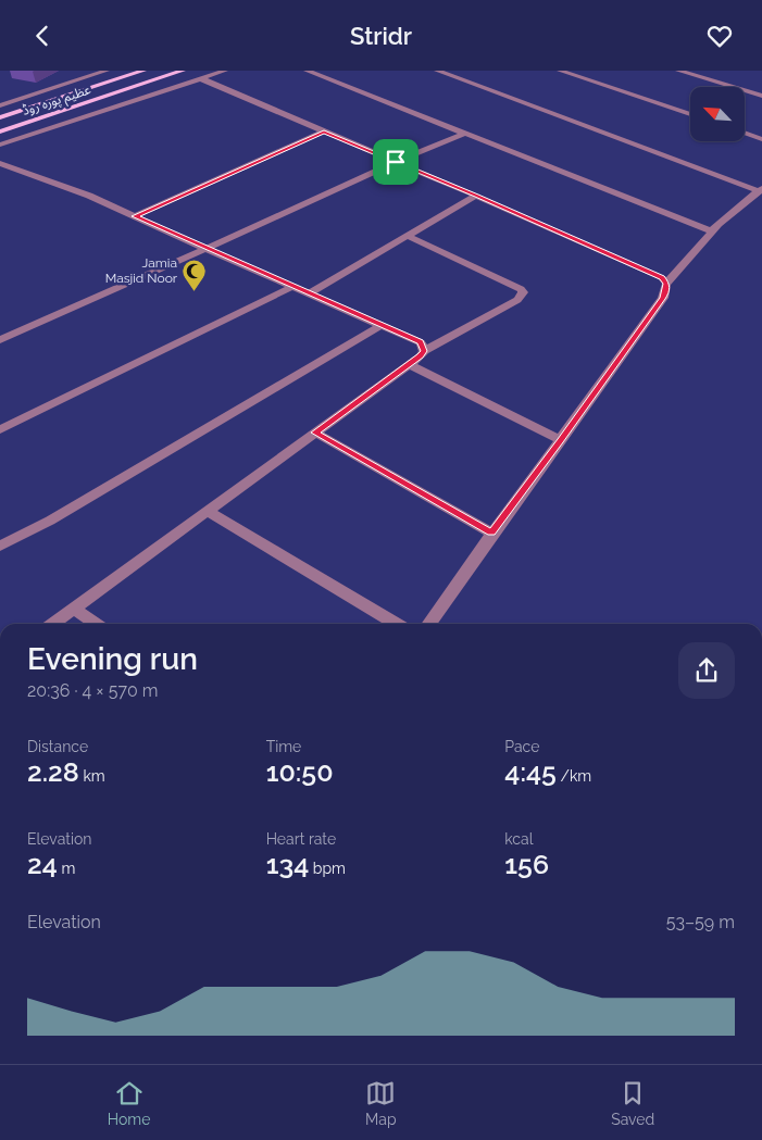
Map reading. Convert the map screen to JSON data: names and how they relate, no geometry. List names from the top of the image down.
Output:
{
  "streets": {
    "main road": ["عظیم پورہ روڈ"]
  },
  "places": {
    "mosque": ["Jamia Masjid Noor"]
  },
  "north": "top left",
  "page": {
    "header": "Stridr",
    "heading": ["Evening run", "20:36 · 4 × 570 m"],
    "stats": [
      ["Distance", "2.28 km"],
      ["Time", "10:50"],
      ["Pace", "4:45 /km"],
      ["Elevation", "24 m"],
      ["Heart rate", "134 bpm"],
      ["kcal", "156"]
    ],
    "chart": ["Elevation", "53–59 m"],
    "tabs": ["Home", "Map", "Saved"]
  }
}
